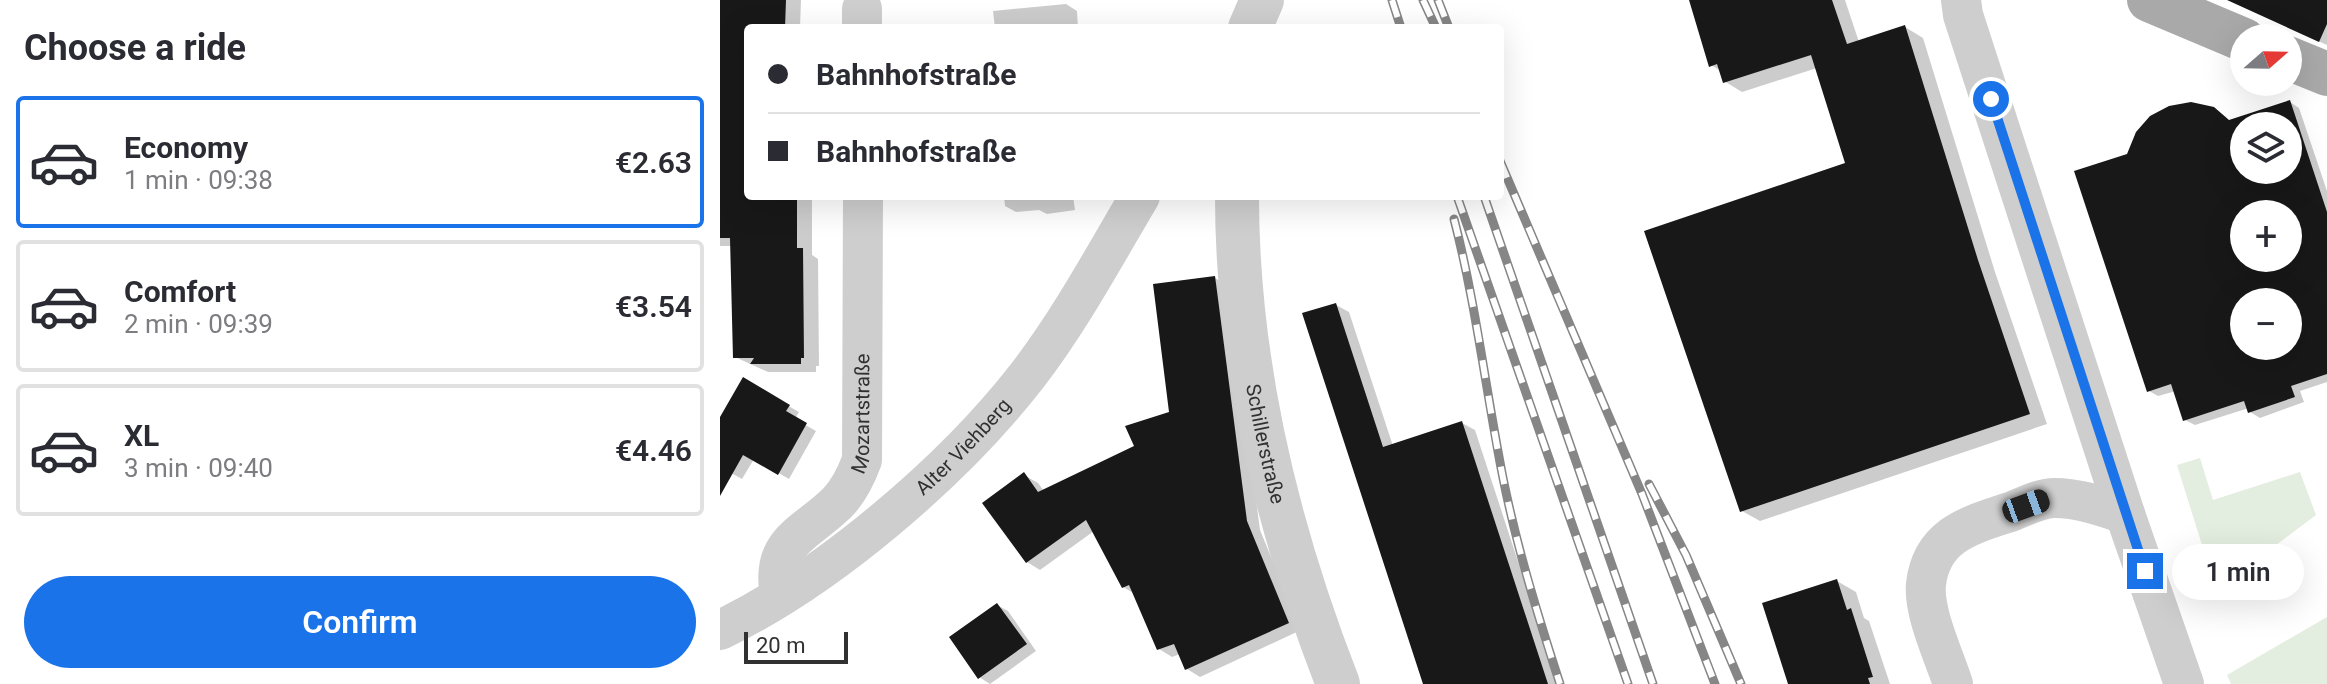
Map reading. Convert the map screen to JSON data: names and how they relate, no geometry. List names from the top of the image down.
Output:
{
  "streets": {
    "street": ["Mozartstraße", "Alter Viehberg", "Schillerstraße"]
  },
  "crossings": [
    ["Mozartstraße", "Alter Viehberg"]
  ],
  "scale_bar": "20 m",
  "north": "right",
  "page": {
    "heading": "Choose a ride",
    "map_buttons": ["+", "−"],
    "banner": ["Bahnhofstraße", "Bahnhofstraße"],
    "list": [
      {
        "name": "Economy",
        "note": "1 min · 09:38",
        "value": "€2.63"
      },
      {
        "name": "Comfort",
        "note": "2 min · 09:39",
        "value": "€3.54"
      },
      {
        "name": "XL",
        "note": "3 min · 09:40",
        "value": "€4.46"
      }
    ],
    "bubble": "1 min",
    "buttons": "Confirm",
    "scale": "20 m"
  }
}
